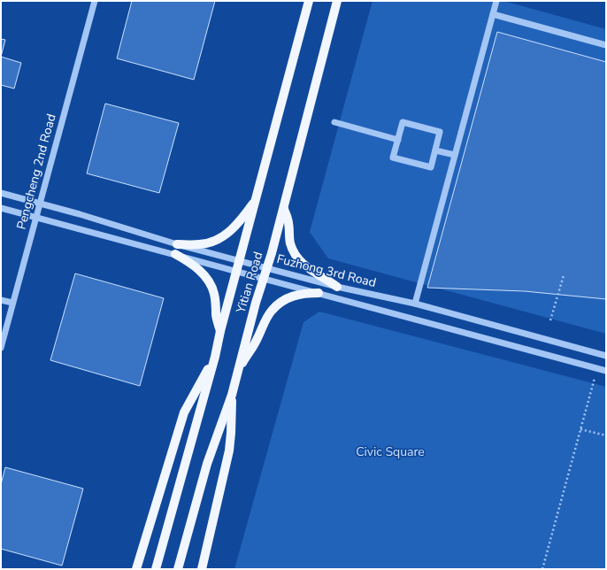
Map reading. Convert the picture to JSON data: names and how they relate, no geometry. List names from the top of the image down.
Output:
{
  "streets": {
    "main road": ["Yitian Road"],
    "street": ["Pengcheng 2nd Road", "Fuzhong 3rd Road"]
  },
  "crossings": [
    ["Pengcheng 2nd Road", "Fuzhong 3rd Road"],
    ["Fuzhong 3rd Road", "Yitian Road"]
  ],
  "parks": ["Civic Square"]
}
